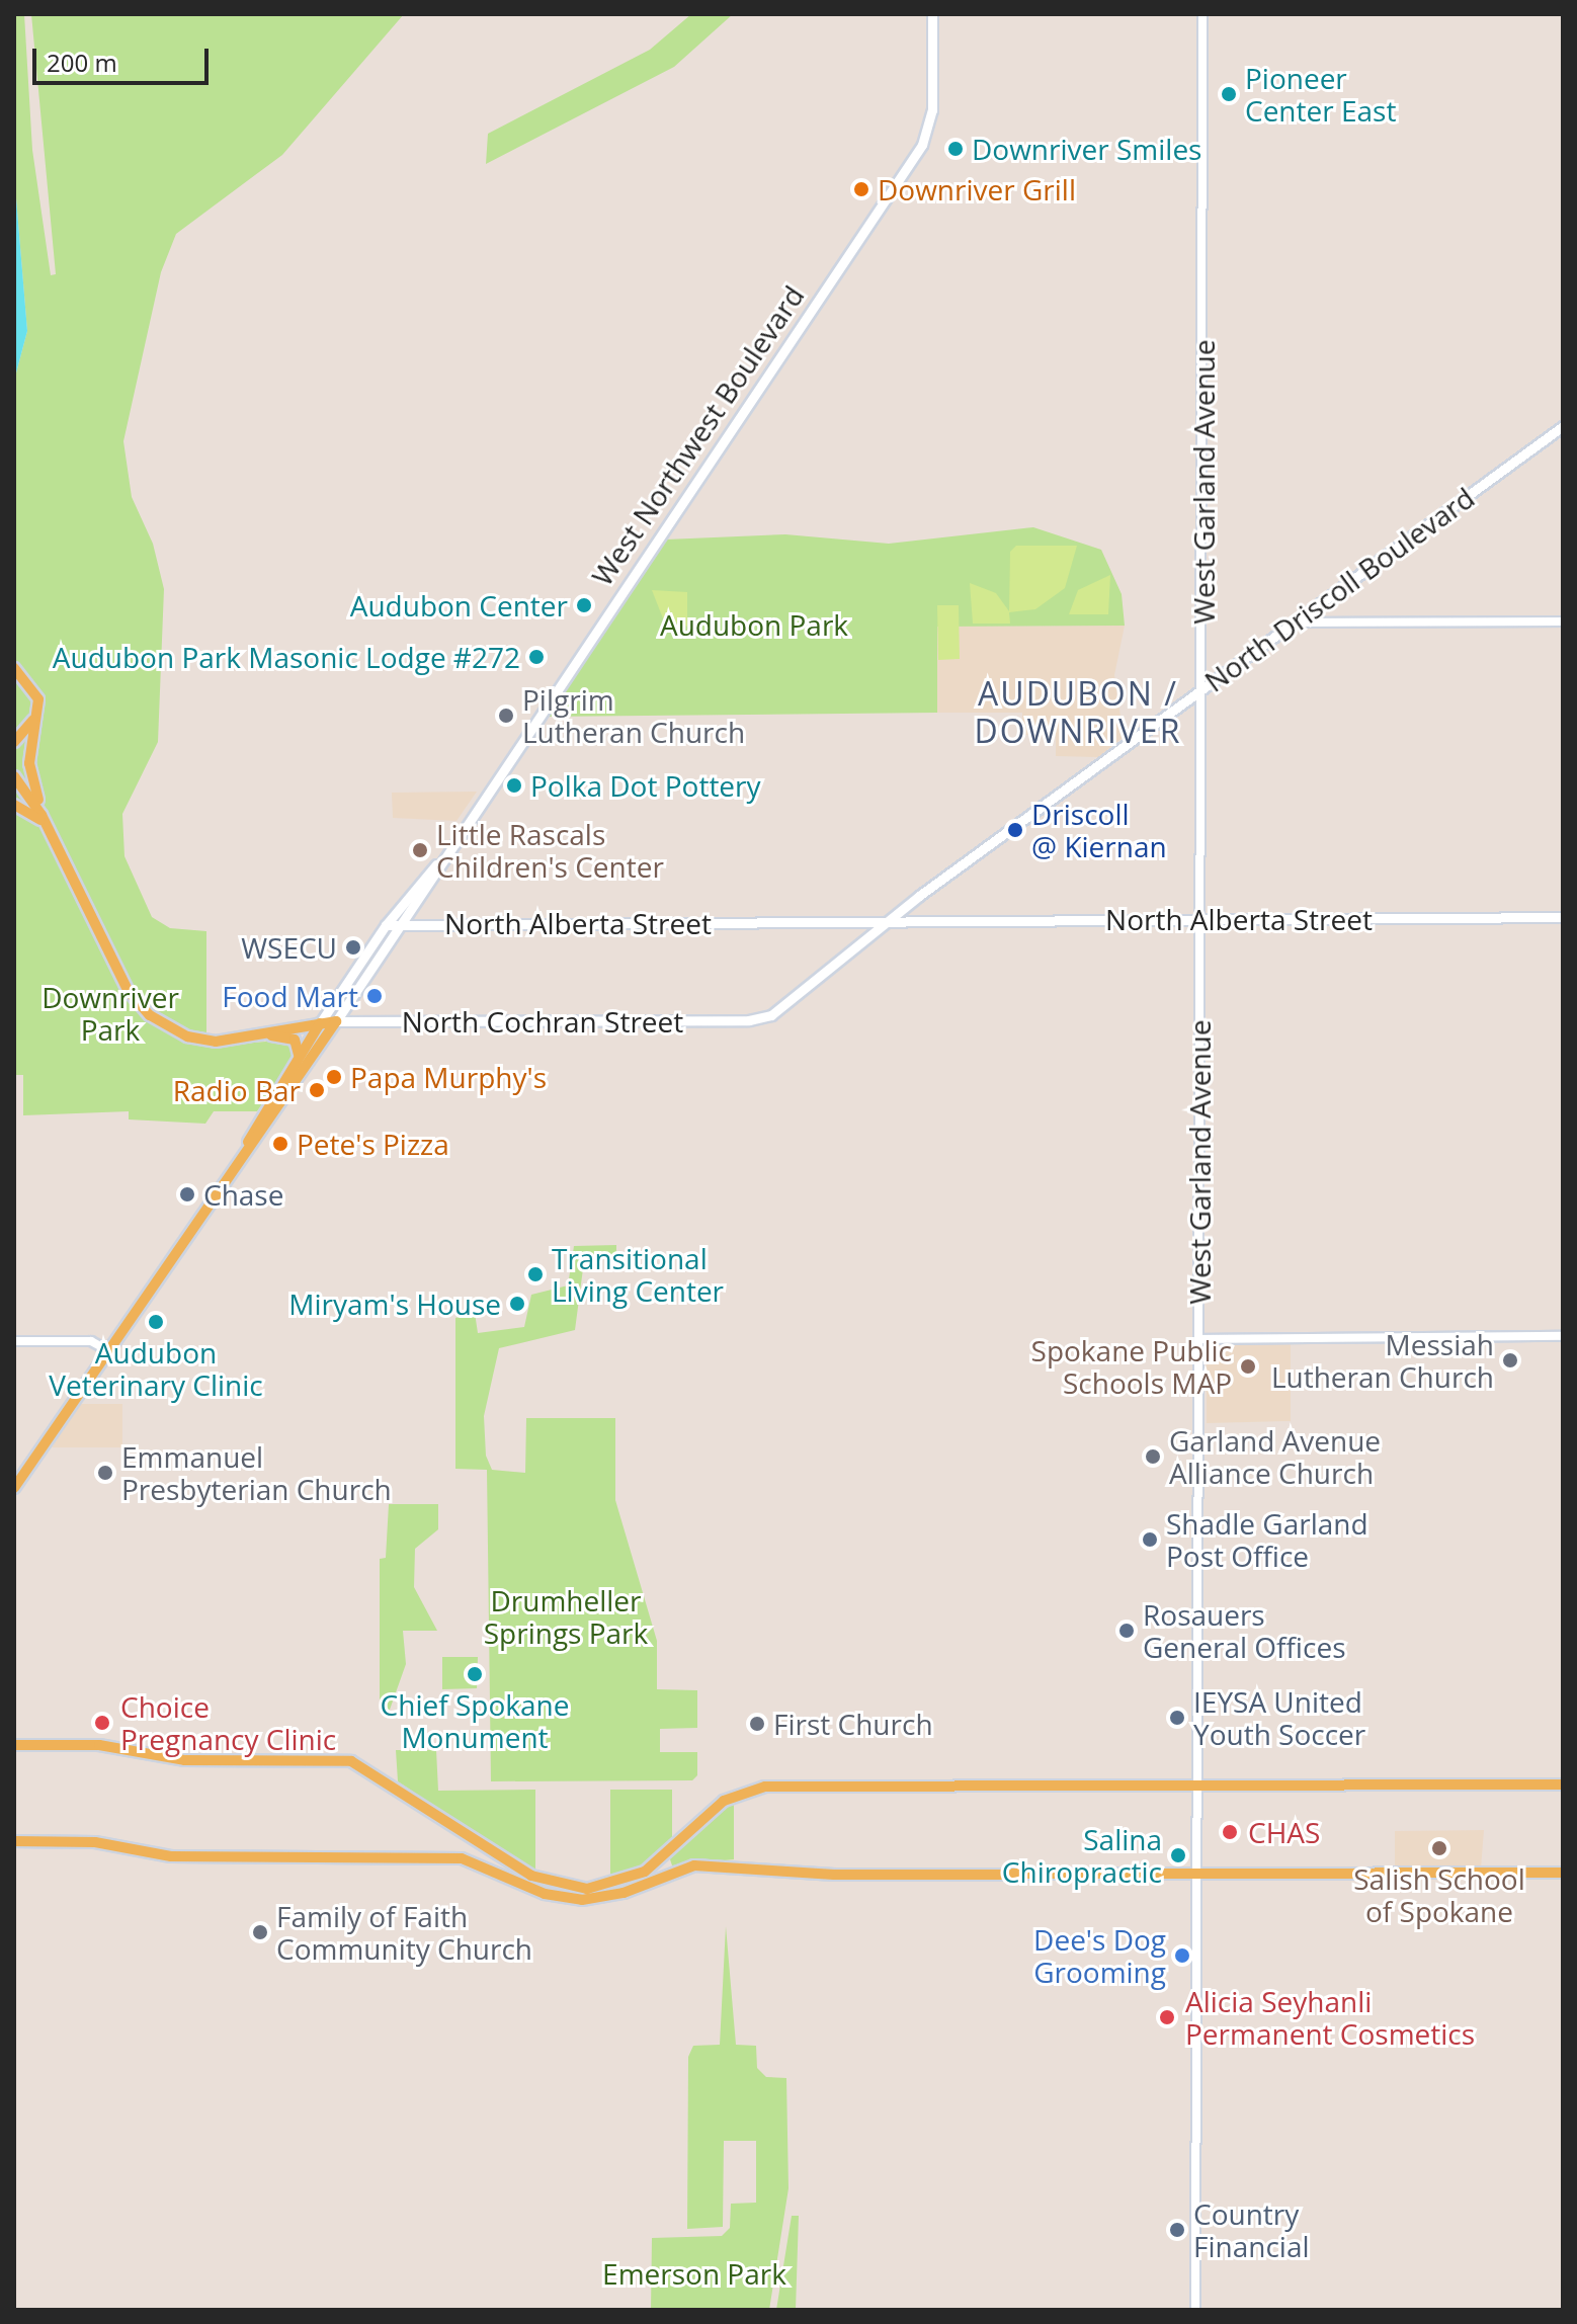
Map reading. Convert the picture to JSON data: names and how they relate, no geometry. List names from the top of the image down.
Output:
{
  "streets": {
    "main road": [
      "West Northwest Boulevard",
      "North Driscoll Boulevard",
      "North Alberta Street",
      "North Cochran Street"
    ],
    "street": ["West Garland Avenue"]
  },
  "crossings": [
    ["West Northwest Boulevard", "North Alberta Street"],
    ["West Northwest Boulevard", "North Cochran Street"],
    ["West Garland Avenue", "North Driscoll Boulevard"],
    ["West Garland Avenue", "North Alberta Street"],
    ["North Driscoll Boulevard", "North Alberta Street"],
    ["North Driscoll Boulevard", "North Cochran Street"]
  ],
  "districts": ["AUDUBON / DOWNRIVER"],
  "parks": [
    "Audubon Park",
    "Downriver Park",
    "Drumheller Springs Park",
    "Emerson Park"
  ],
  "places": [
    "Pioneer Center East",
    "Downriver Smiles",
    "Downriver Grill",
    "Audubon Center",
    "Audubon Park Masonic Lodge #272",
    "Pilgrim Lutheran Church",
    "Polka Dot Pottery",
    "Driscoll @ Kiernan",
    "Little Rascals Children's Center",
    "WSECU",
    "Food Mart",
    "Papa Murphy's",
    "Radio Bar",
    "Pete's Pizza",
    "Chase",
    "Transitional Living Center",
    "Miryam's House",
    "Audubon Veterinary Clinic",
    "Messiah Lutheran Church",
    "Spokane Public Schools MAP",
    "Garland Avenue Alliance Church",
    "Emmanuel Presbyterian Church",
    "Shadle Garland Post Office",
    "Rosauers General Offices",
    "Chief Spokane Monument",
    "IEYSA United Youth Soccer",
    "Choice Pregnancy Clinic",
    "First Church",
    "CHAS",
    "Salish School of Spokane",
    "Salina Chiropractic",
    "Family of Faith Community Church",
    "Dee's Dog Grooming",
    "Alicia Seyhanli Permanent Cosmetics",
    "Country Financial"
  ],
  "scale_bar": "200 m"
}
